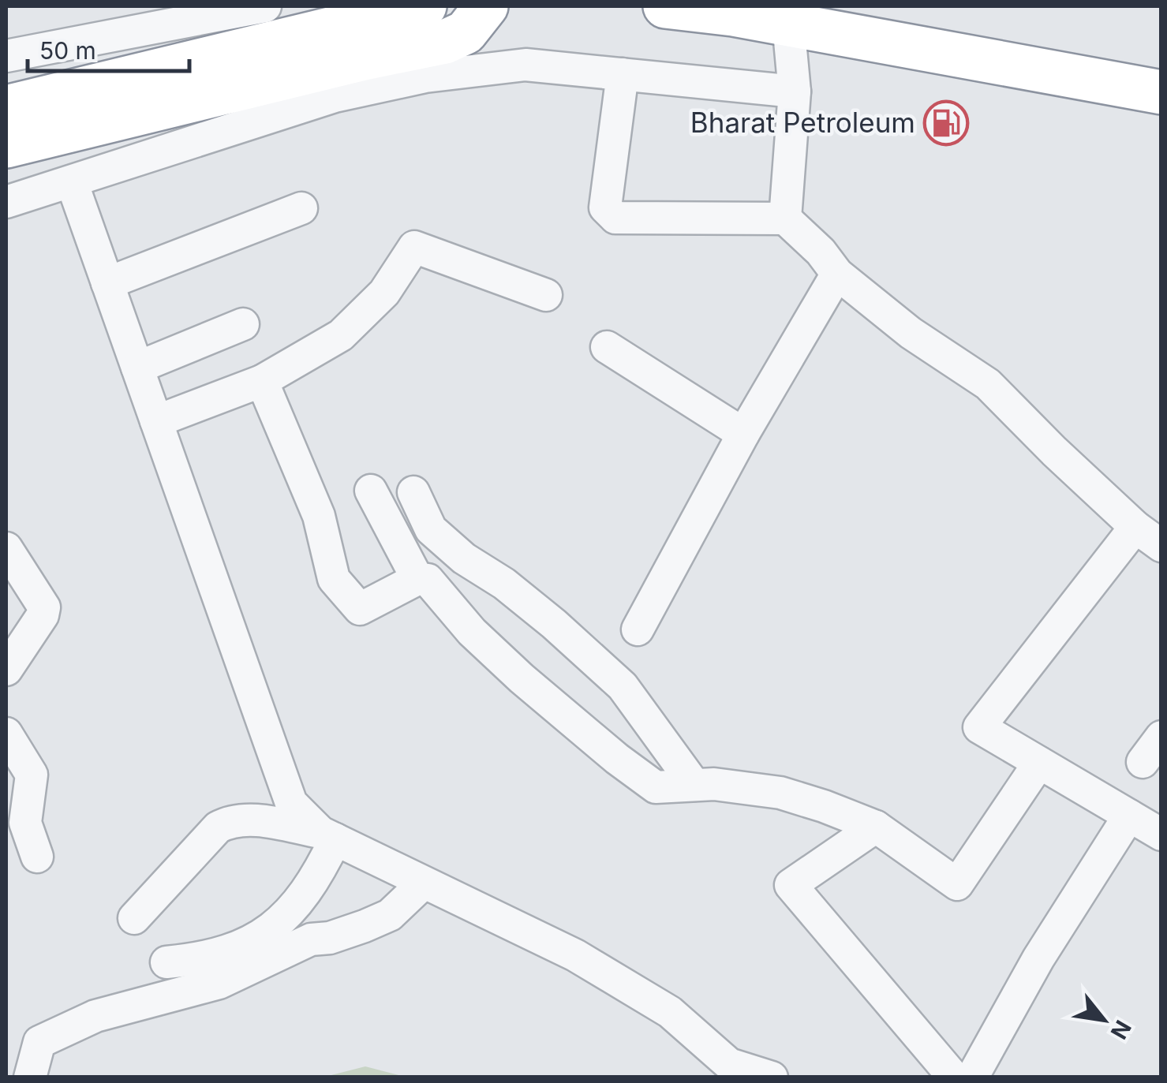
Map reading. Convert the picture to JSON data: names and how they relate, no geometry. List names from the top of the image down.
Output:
{
  "places": {
    "fuel station": ["Bharat Petroleum"]
  },
  "scale_bar": "50 m",
  "north": "bottom right"
}
